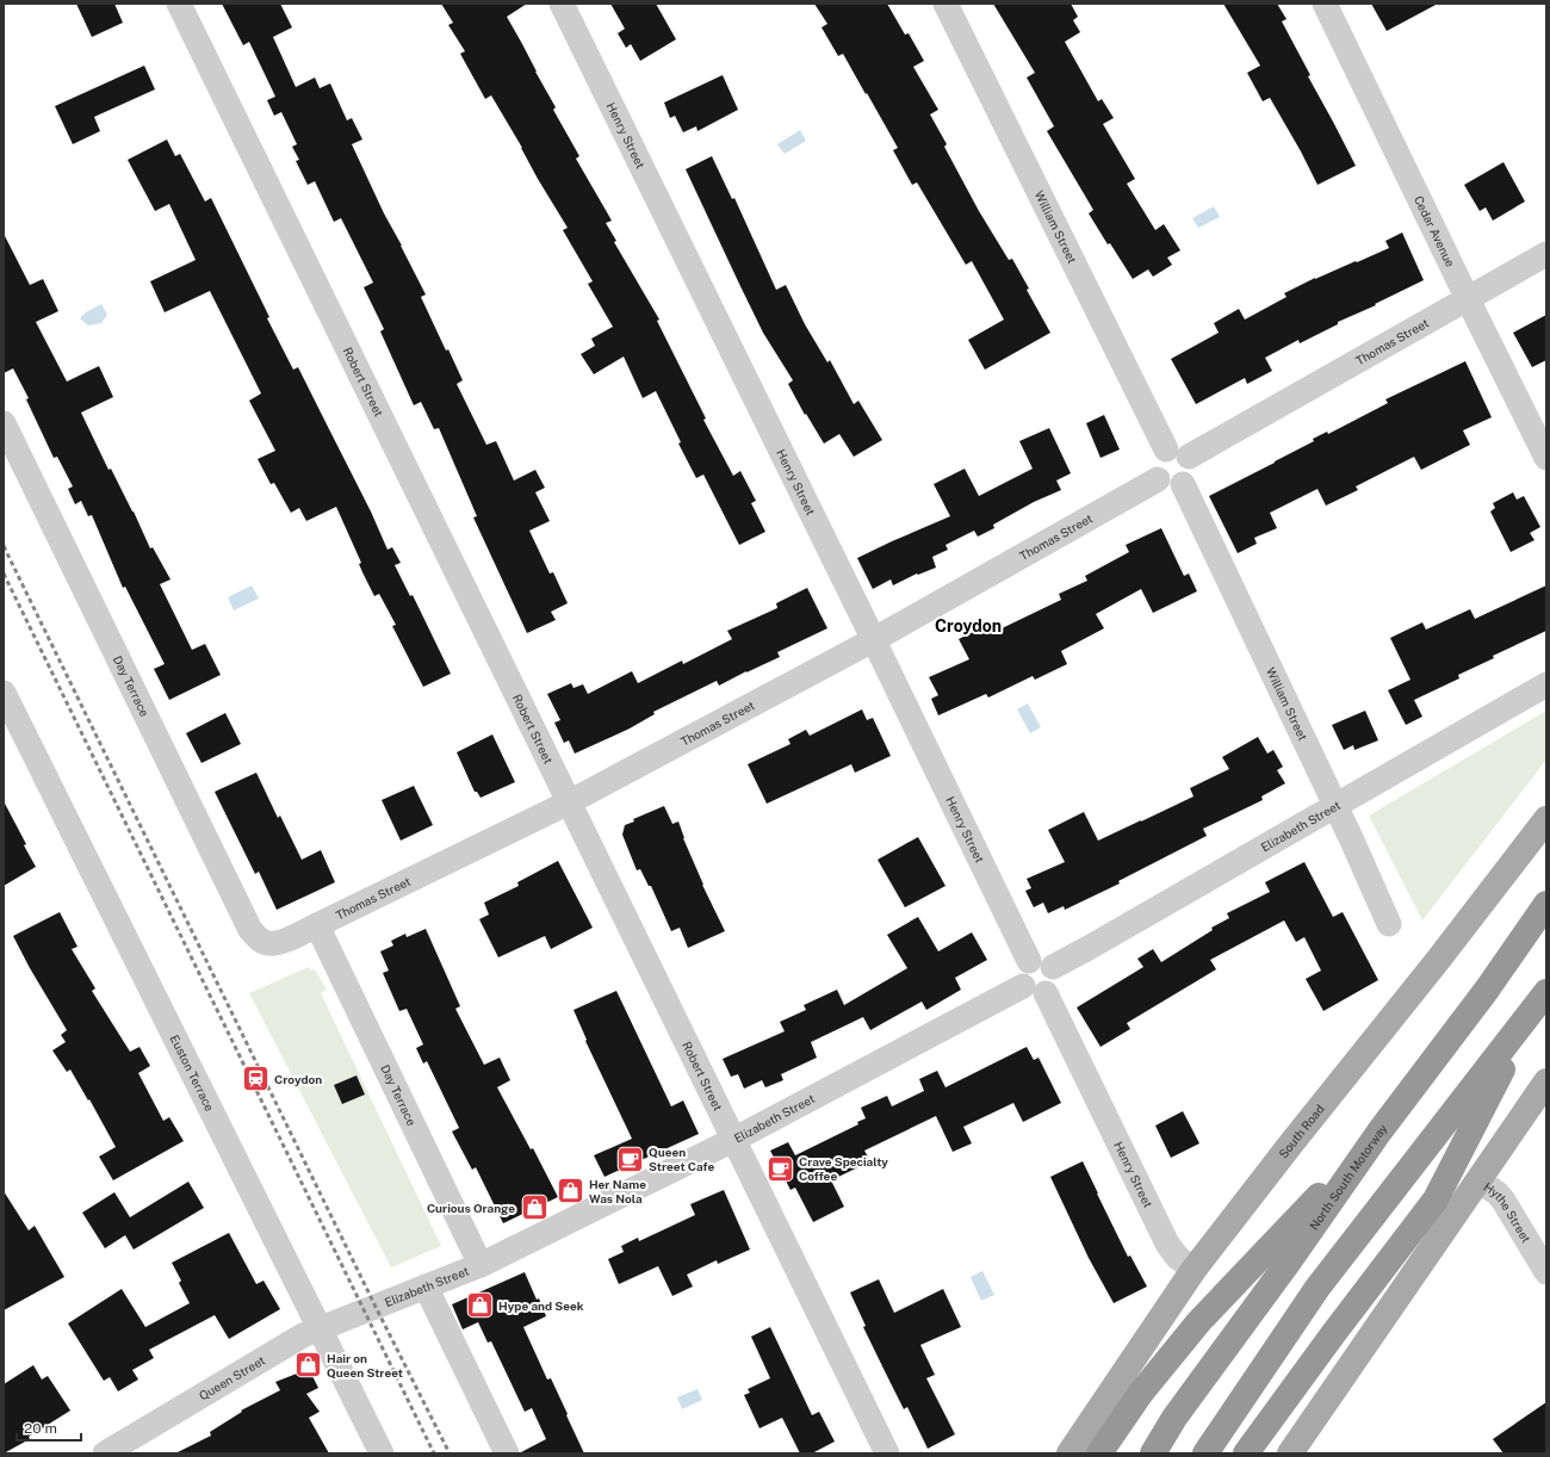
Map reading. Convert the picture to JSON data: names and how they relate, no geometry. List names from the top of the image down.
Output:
{
  "streets": {
    "highway": ["North South Motorway"],
    "main road": ["South Road"],
    "street": [
      "Henry Street",
      "William Street",
      "Cedar Avenue",
      "Thomas Street",
      "Robert Street",
      "Day Terrace",
      "Elizabeth Street",
      "Euston Terrace",
      "Hythe Street",
      "Queen Street"
    ]
  },
  "crossings": [
    ["Henry Street", "Thomas Street"],
    ["Henry Street", "Elizabeth Street"],
    ["Henry Street", "South Road"],
    ["William Street", "Thomas Street"],
    ["William Street", "Elizabeth Street"],
    ["Cedar Avenue", "Thomas Street"],
    ["Thomas Street", "Robert Street"],
    ["Thomas Street", "Day Terrace"],
    ["Robert Street", "Elizabeth Street"],
    ["Day Terrace", "Elizabeth Street"],
    ["Elizabeth Street", "Queen Street"],
    ["Euston Terrace", "Queen Street"]
  ],
  "districts": ["Croydon"],
  "places": {
    "station": ["Croydon"],
    "cafe": ["Queen Street Cafe", "Crave Specialty Coffee"],
    "shop": [
      "Her Name Was Nola",
      "Curious Orange",
      "Hype and Seek",
      "Hair on Queen Street"
    ]
  },
  "scale_bar": "20 m"
}
